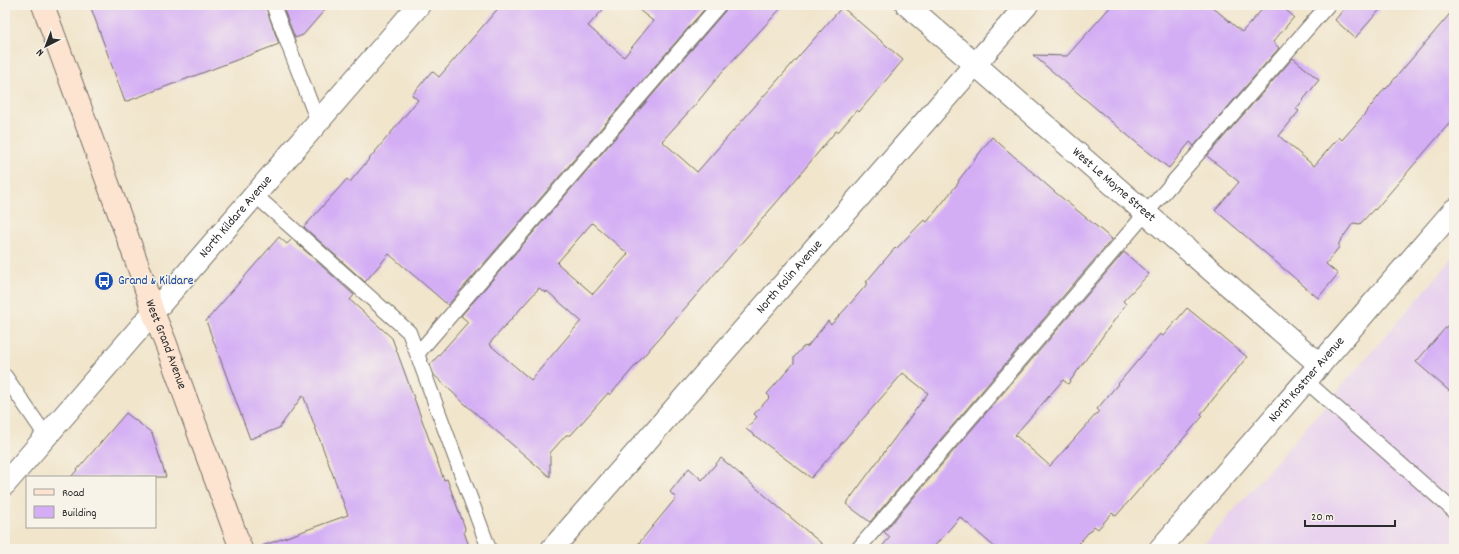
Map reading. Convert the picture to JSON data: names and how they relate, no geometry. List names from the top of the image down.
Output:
{
  "streets": {
    "main road": ["West Grand Avenue"],
    "street": [
      "West Le Moyne Street",
      "North Kildare Avenue",
      "North Kolin Avenue",
      "North Kostner Avenue"
    ]
  },
  "crossings": [
    ["West Le Moyne Street", "North Kolin Avenue"],
    ["West Le Moyne Street", "North Kostner Avenue"],
    ["North Kildare Avenue", "West Grand Avenue"]
  ],
  "places": {
    "bus stop": ["Grand & Kildare"]
  },
  "legend": ["Road", "Building"],
  "scale_bar": "20 m",
  "north": "bottom left"
}
